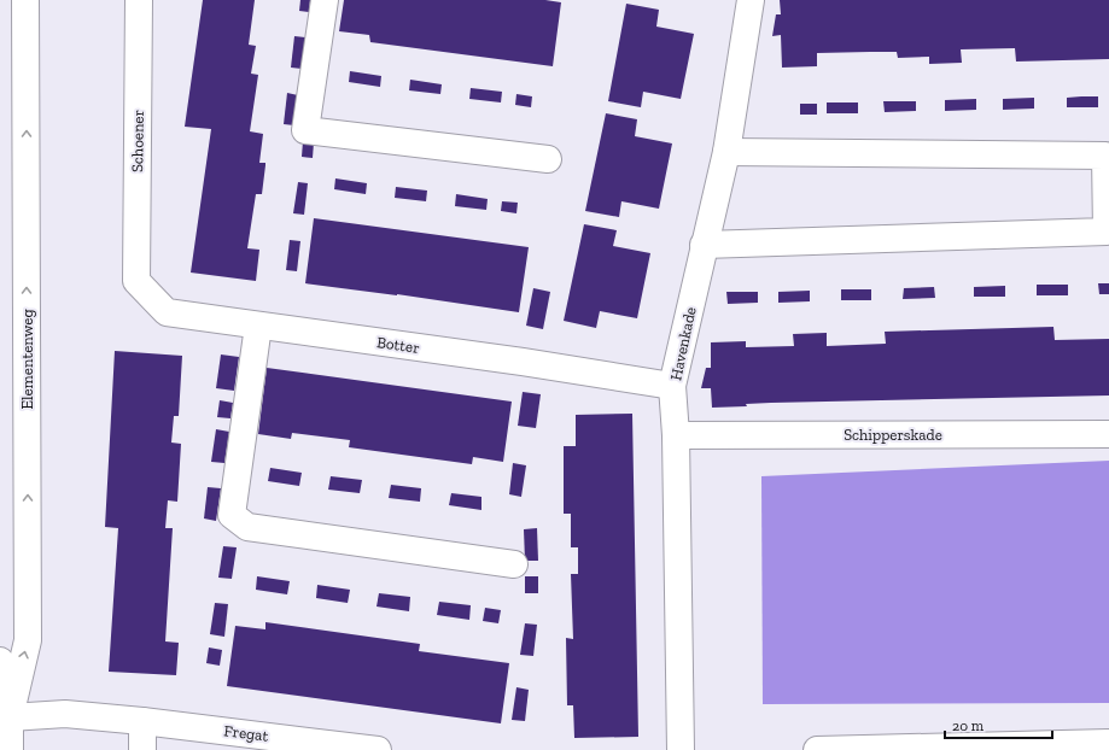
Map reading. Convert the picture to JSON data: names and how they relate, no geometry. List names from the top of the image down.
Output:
{
  "streets": {
    "street": [
      "Schoener",
      "Havenkade",
      "Botter",
      "Elementenweg",
      "Schipperskade",
      "Fregat"
    ]
  },
  "crossings": [
    ["Schoener", "Botter"],
    ["Havenkade", "Botter"],
    ["Havenkade", "Schipperskade"],
    ["Elementenweg", "Fregat"]
  ],
  "one_way": ["Elementenweg"],
  "scale_bar": "20 m"
}
